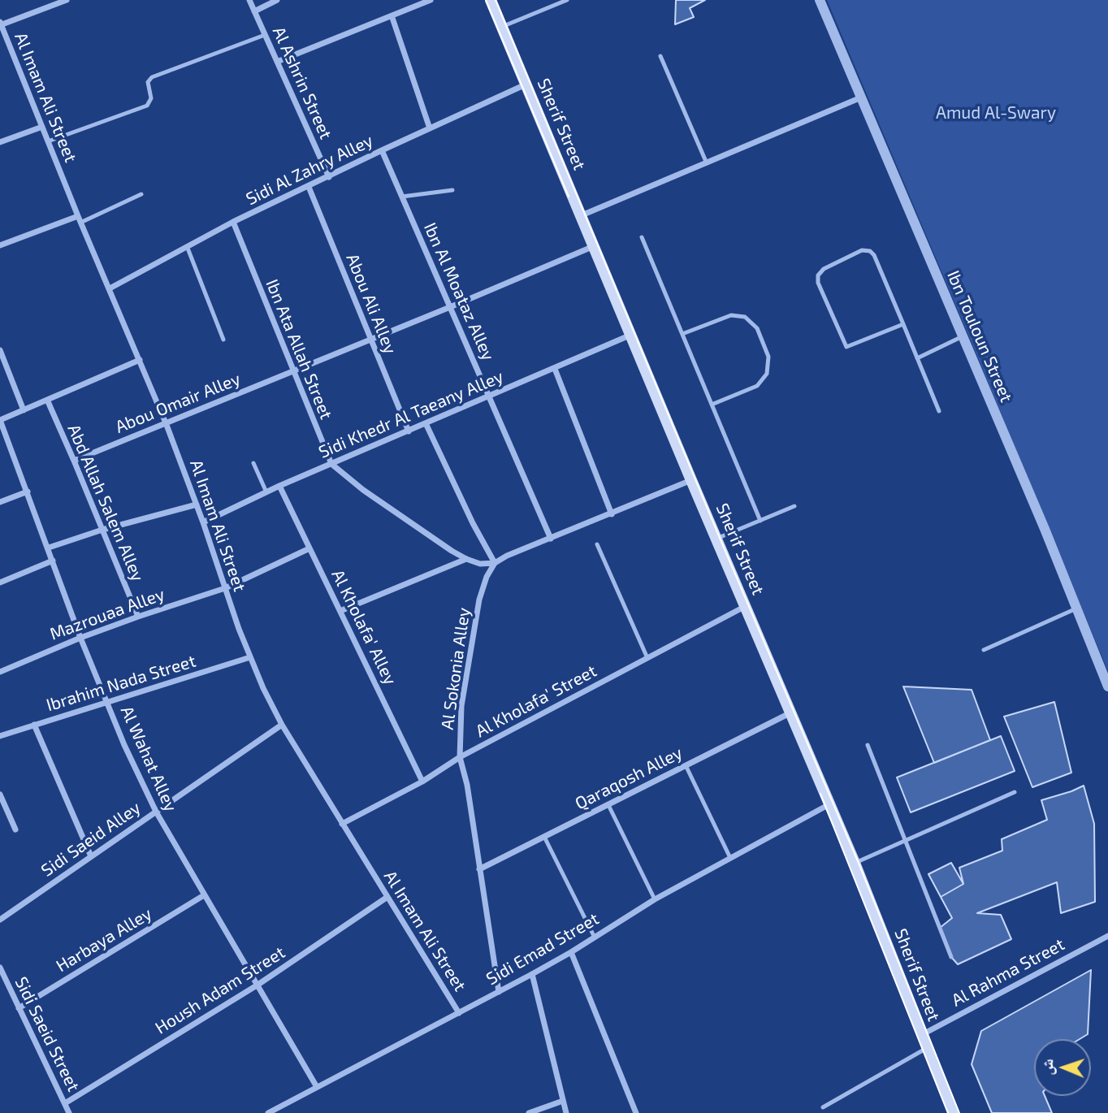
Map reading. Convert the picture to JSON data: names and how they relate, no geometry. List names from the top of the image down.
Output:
{
  "streets": {
    "main road": ["Sherif Street"],
    "street": [
      "Al Ashrin Street",
      "Al Imam Ali Street",
      "Sidi Al Zahry Alley",
      "Ibn Al Moataz Alley",
      "Abou Ali Alley",
      "Ibn Touloun Street",
      "Ibn Ata Allah Street",
      "Abou Omair Alley",
      "Sidi Khedr Al Taeany Alley",
      "Abd Allah Salem Alley",
      "Mazrouaa Alley",
      "Al Kholafa' Alley",
      "Al Sokonia Alley",
      "Ibrahim Nada Street",
      "Al Kholafa' Street",
      "Al Wahat Alley",
      "Qaraqosh Alley",
      "Sidi Saeid Alley",
      "Harbaya Alley",
      "Sidi Emad Street",
      "Al Rahma Street",
      "Housh Adam Street",
      "Sidi Saeid Street"
    ]
  },
  "crossings": [
    ["Al Ashrin Street", "Sidi Al Zahry Alley"],
    ["Al Imam Ali Street", "Sidi Al Zahry Alley"],
    ["Al Imam Ali Street", "Abou Omair Alley"],
    ["Al Imam Ali Street", "Sidi Khedr Al Taeany Alley"],
    ["Al Imam Ali Street", "Mazrouaa Alley"],
    ["Al Imam Ali Street", "Ibrahim Nada Street"],
    ["Al Imam Ali Street", "Al Kholafa' Street"],
    ["Al Imam Ali Street", "Sidi Saeid Alley"],
    ["Al Imam Ali Street", "Sidi Emad Street"],
    ["Al Imam Ali Street", "Housh Adam Street"],
    ["Sherif Street", "Sidi Al Zahry Alley"],
    ["Sherif Street", "Abou Omair Alley"],
    ["Sherif Street", "Sidi Khedr Al Taeany Alley"],
    ["Sherif Street", "Al Kholafa' Street"],
    ["Sherif Street", "Qaraqosh Alley"],
    ["Sherif Street", "Sidi Emad Street"],
    ["Sherif Street", "Al Rahma Street"],
    ["Sidi Al Zahry Alley", "Ibn Al Moataz Alley"],
    ["Sidi Al Zahry Alley", "Abou Ali Alley"],
    ["Sidi Al Zahry Alley", "Ibn Ata Allah Street"],
    ["Ibn Al Moataz Alley", "Abou Omair Alley"],
    ["Ibn Al Moataz Alley", "Sidi Khedr Al Taeany Alley"],
    ["Abou Ali Alley", "Abou Omair Alley"],
    ["Abou Ali Alley", "Sidi Khedr Al Taeany Alley"],
    ["Ibn Ata Allah Street", "Abou Omair Alley"],
    ["Ibn Ata Allah Street", "Sidi Khedr Al Taeany Alley"],
    ["Ibn Ata Allah Street", "Al Sokonia Alley"],
    ["Abou Omair Alley", "Abd Allah Salem Alley"],
    ["Sidi Khedr Al Taeany Alley", "Al Kholafa' Alley"],
    ["Abd Allah Salem Alley", "Mazrouaa Alley"],
    ["Mazrouaa Alley", "Al Kholafa' Alley"],
    ["Mazrouaa Alley", "Al Wahat Alley"],
    ["Al Kholafa' Alley", "Al Kholafa' Street"],
    ["Al Sokonia Alley", "Al Kholafa' Street"],
    ["Al Sokonia Alley", "Qaraqosh Alley"],
    ["Al Sokonia Alley", "Sidi Emad Street"],
    ["Ibrahim Nada Street", "Al Wahat Alley"],
    ["Al Wahat Alley", "Sidi Saeid Alley"],
    ["Al Wahat Alley", "Harbaya Alley"],
    ["Al Wahat Alley", "Sidi Emad Street"],
    ["Al Wahat Alley", "Housh Adam Street"],
    ["Harbaya Alley", "Sidi Saeid Street"],
    ["Housh Adam Street", "Sidi Saeid Street"]
  ],
  "parks": ["Amud Al-Swary"],
  "north": "left"
}
